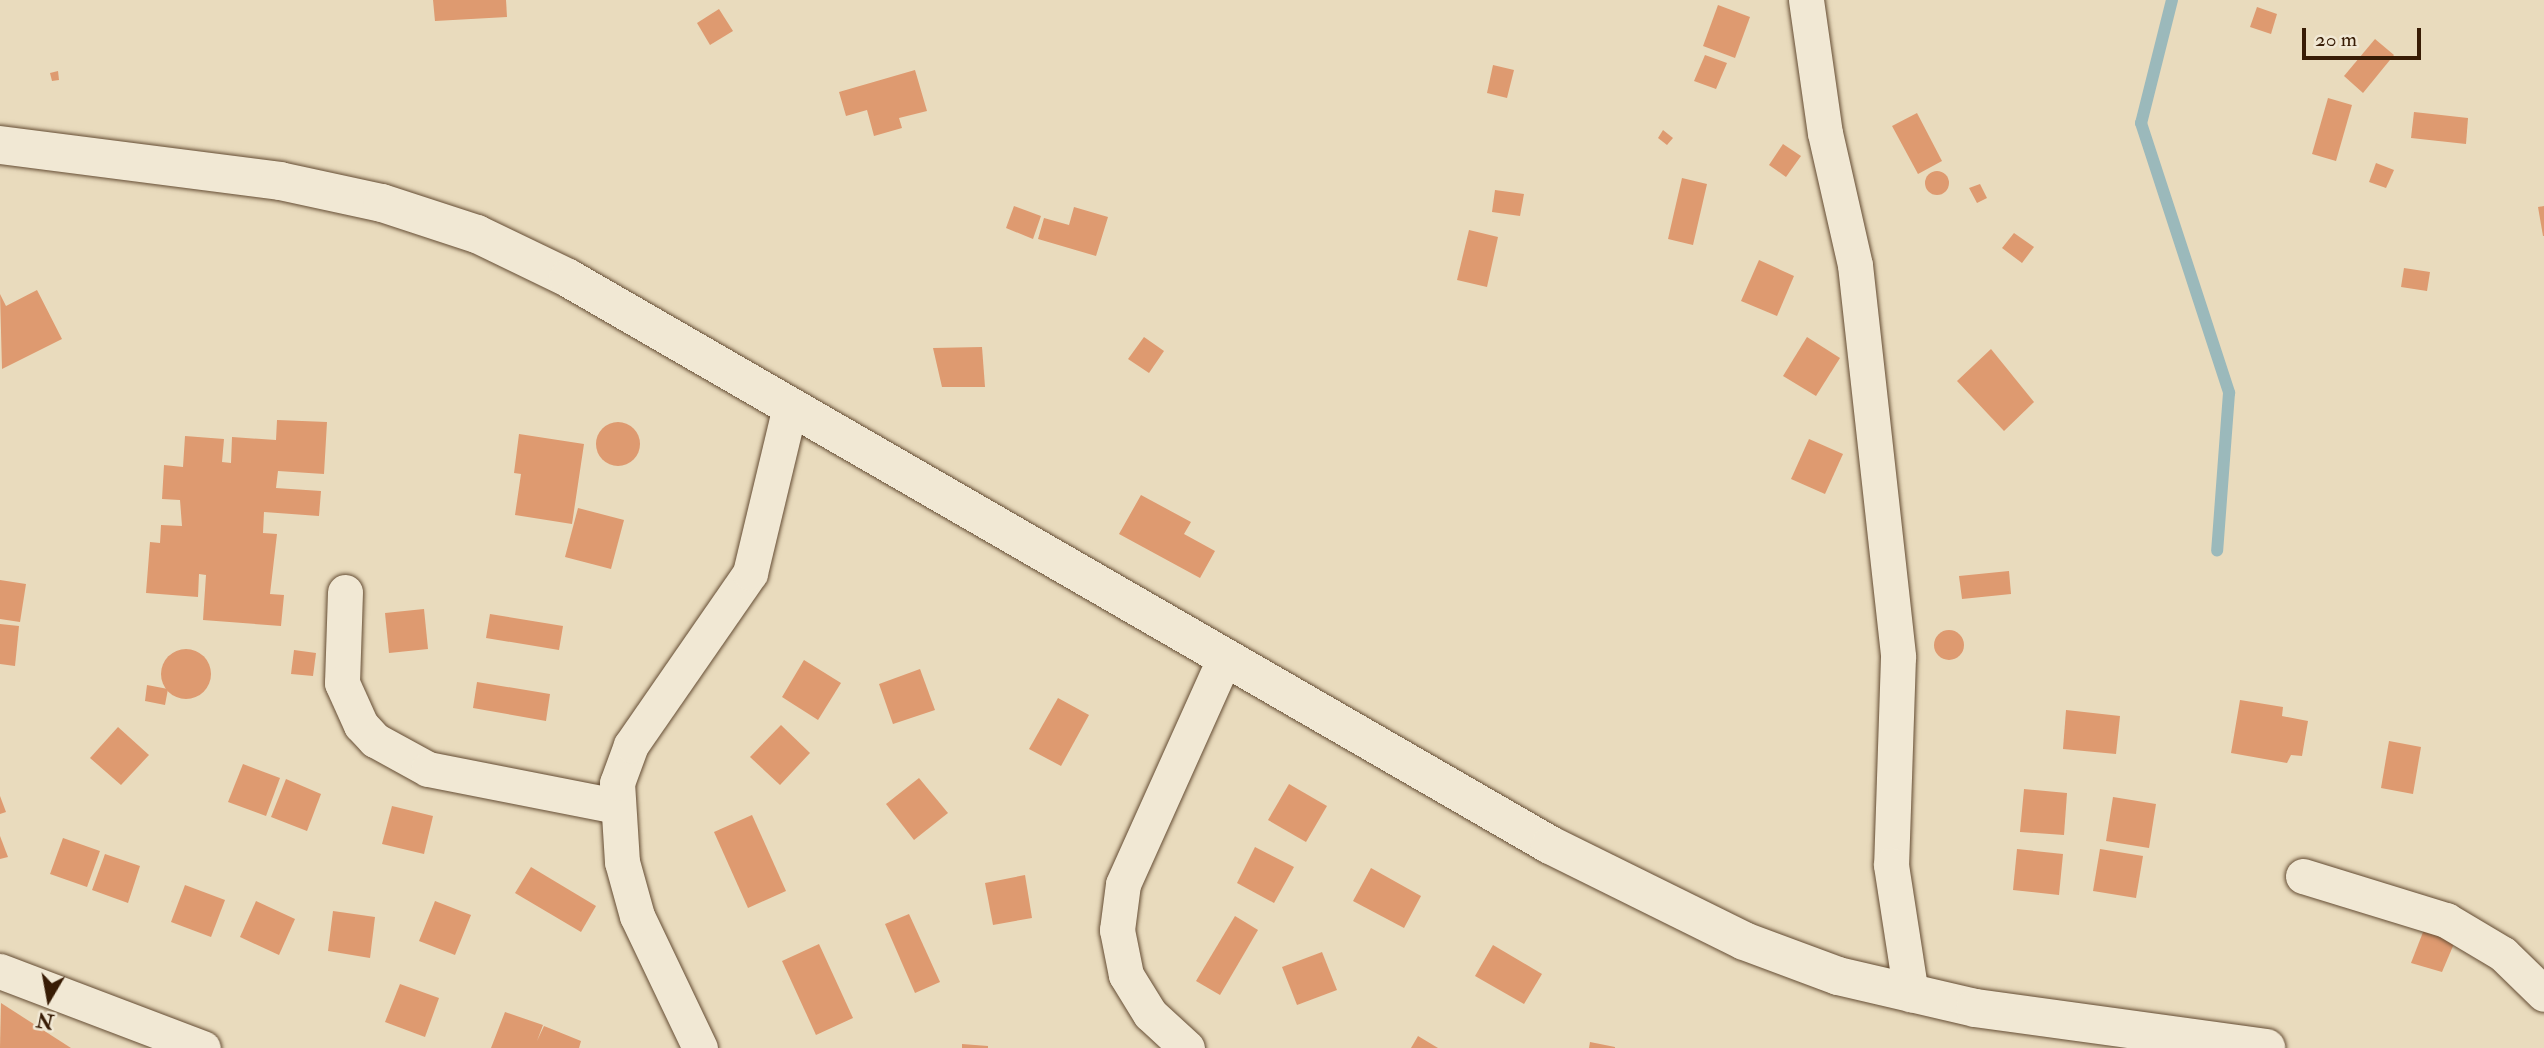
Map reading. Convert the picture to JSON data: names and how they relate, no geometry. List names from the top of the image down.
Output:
{
  "scale_bar": "20 m",
  "north": "bottom"
}
